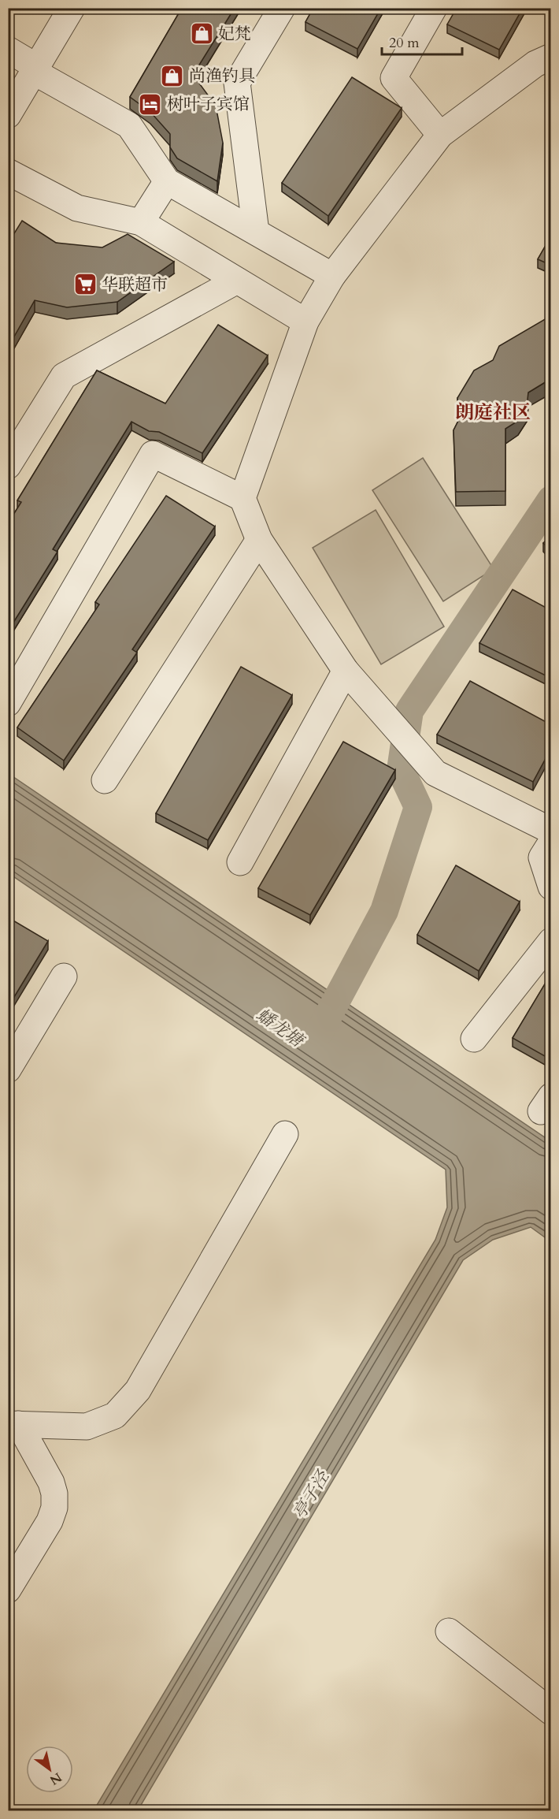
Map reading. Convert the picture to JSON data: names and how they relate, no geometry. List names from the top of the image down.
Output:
{
  "districts": ["朗庭社区"],
  "water": ["蟠龙塘", "亭子泾"],
  "places": {
    "shop": ["妃梵", "尚渔钓具"],
    "hotel": ["树叶子宾馆"],
    "supermarket": ["华联超市"]
  },
  "scale_bar": "20 m",
  "north": "bottom right"
}
